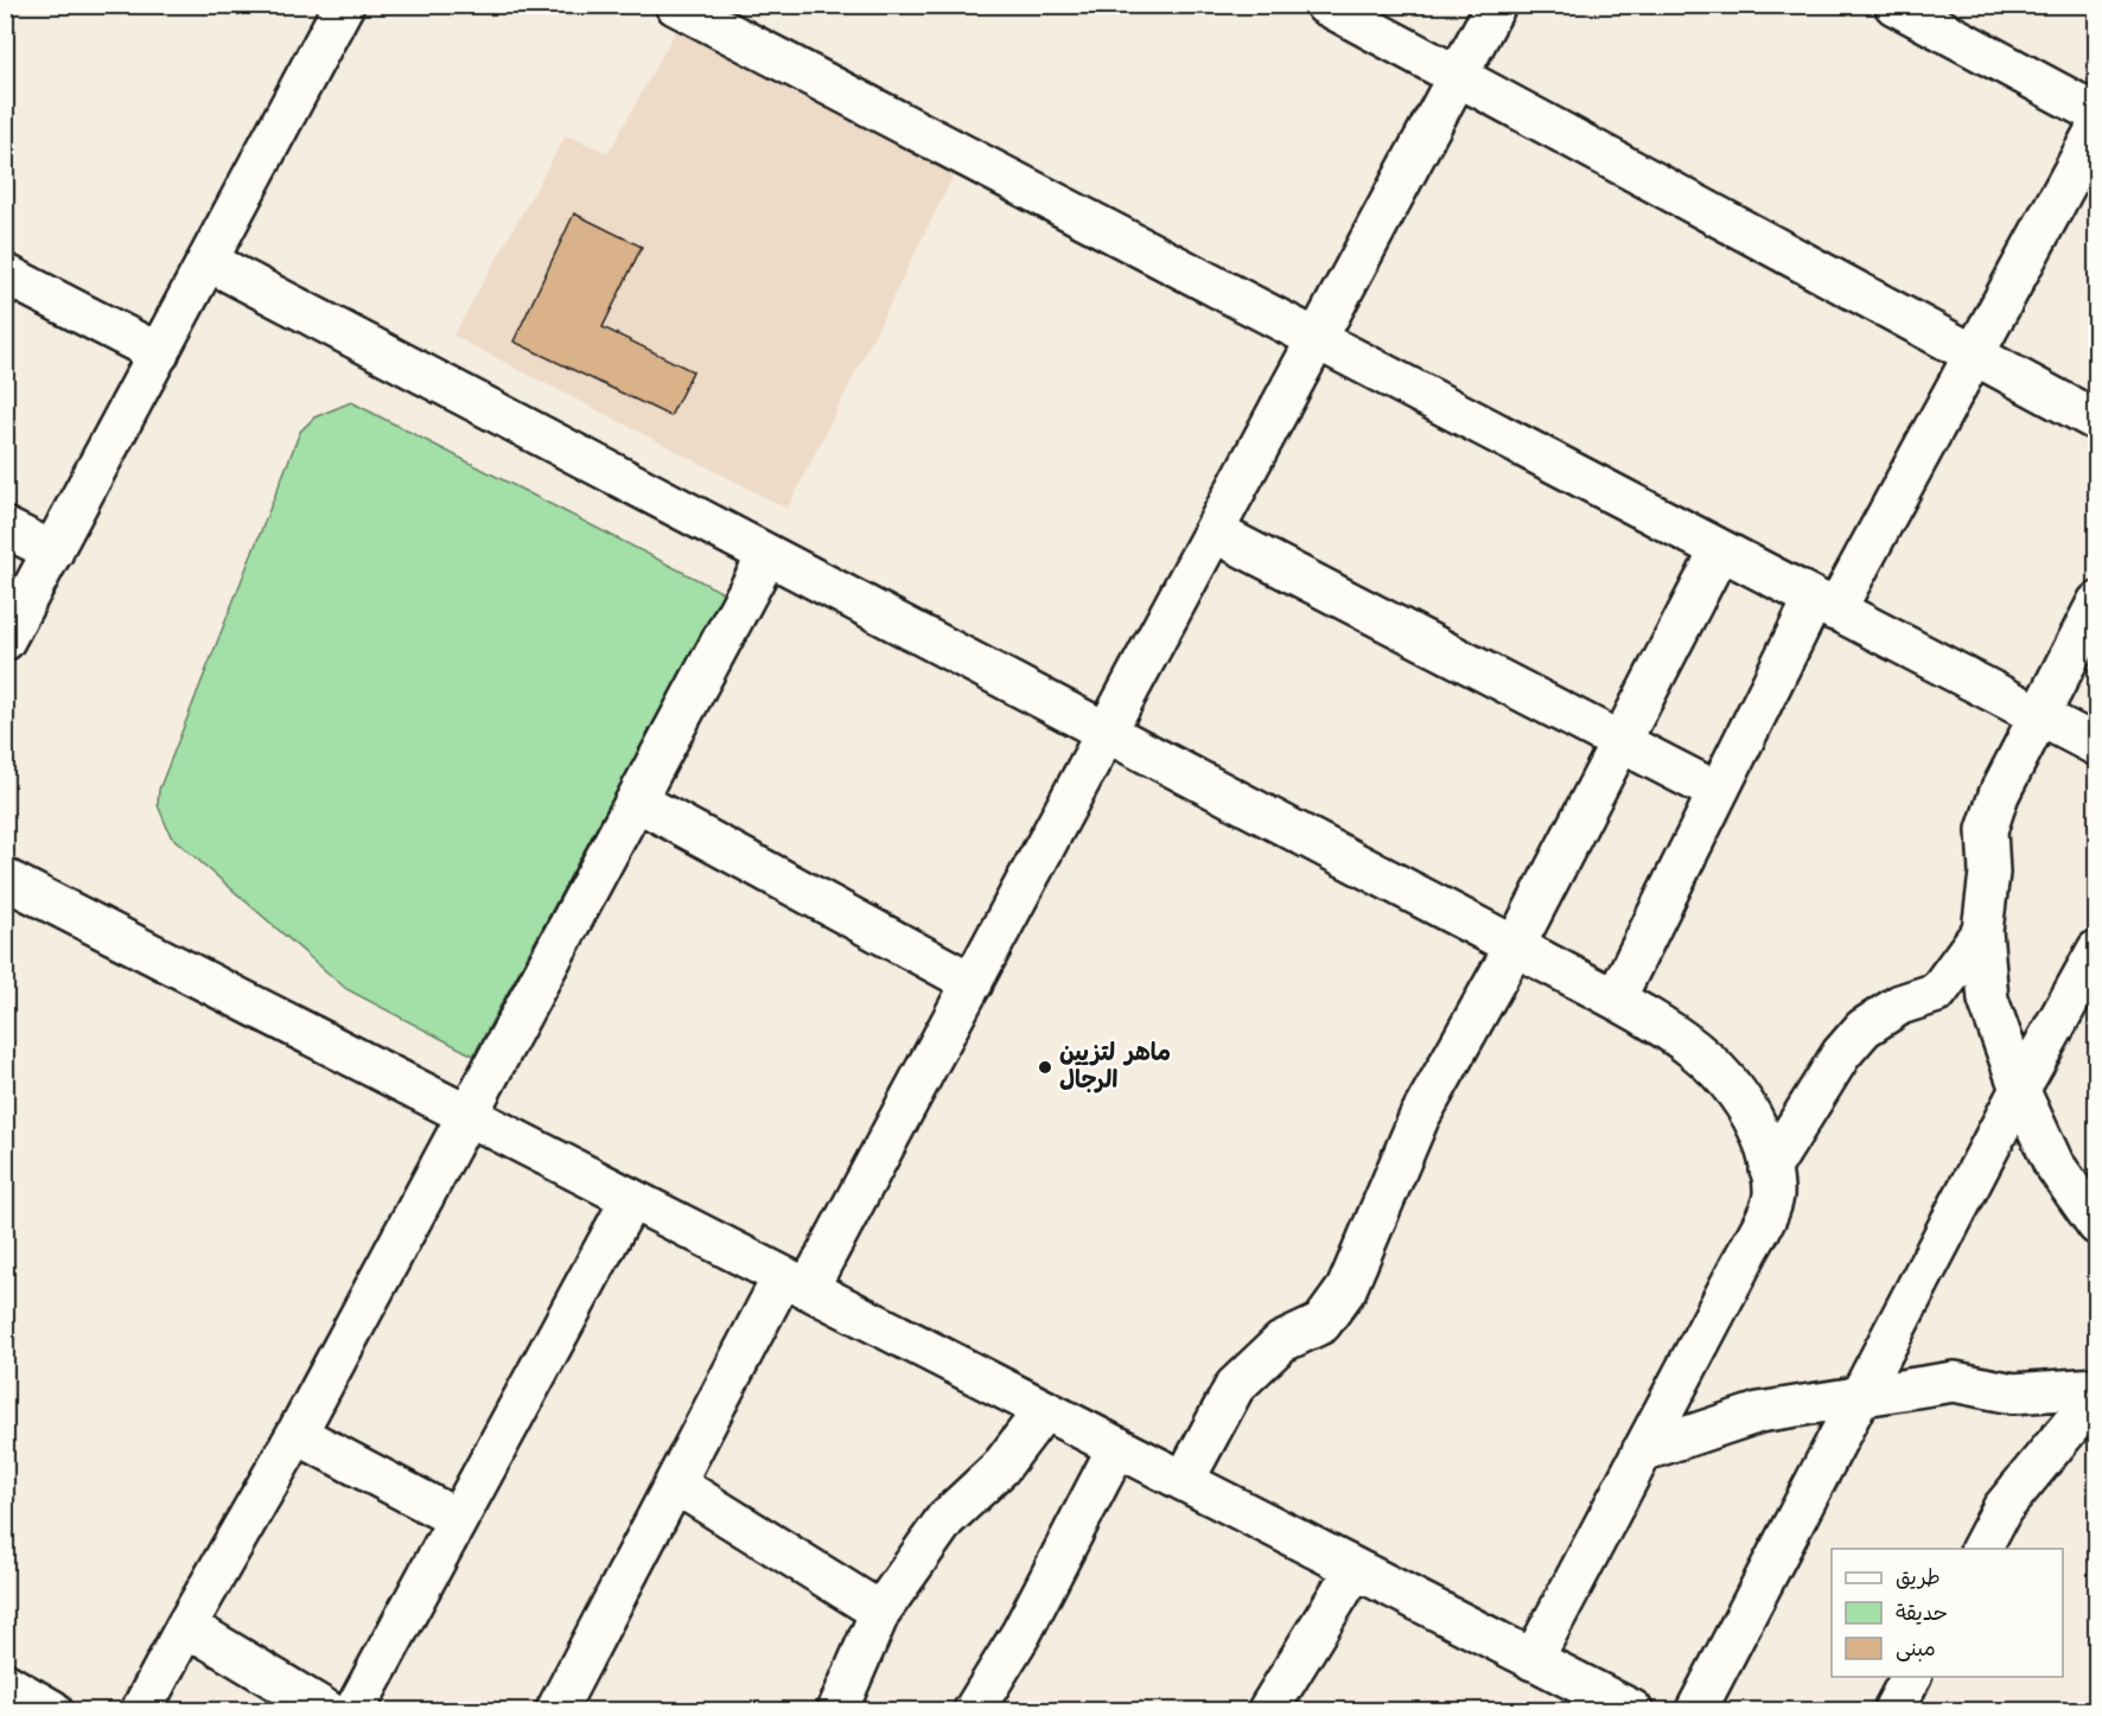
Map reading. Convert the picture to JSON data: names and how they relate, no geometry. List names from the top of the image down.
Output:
{
  "places": ["ماهر لتزيين الرجال"],
  "legend": ["طريق", "حديقة", "مبنى"]
}
